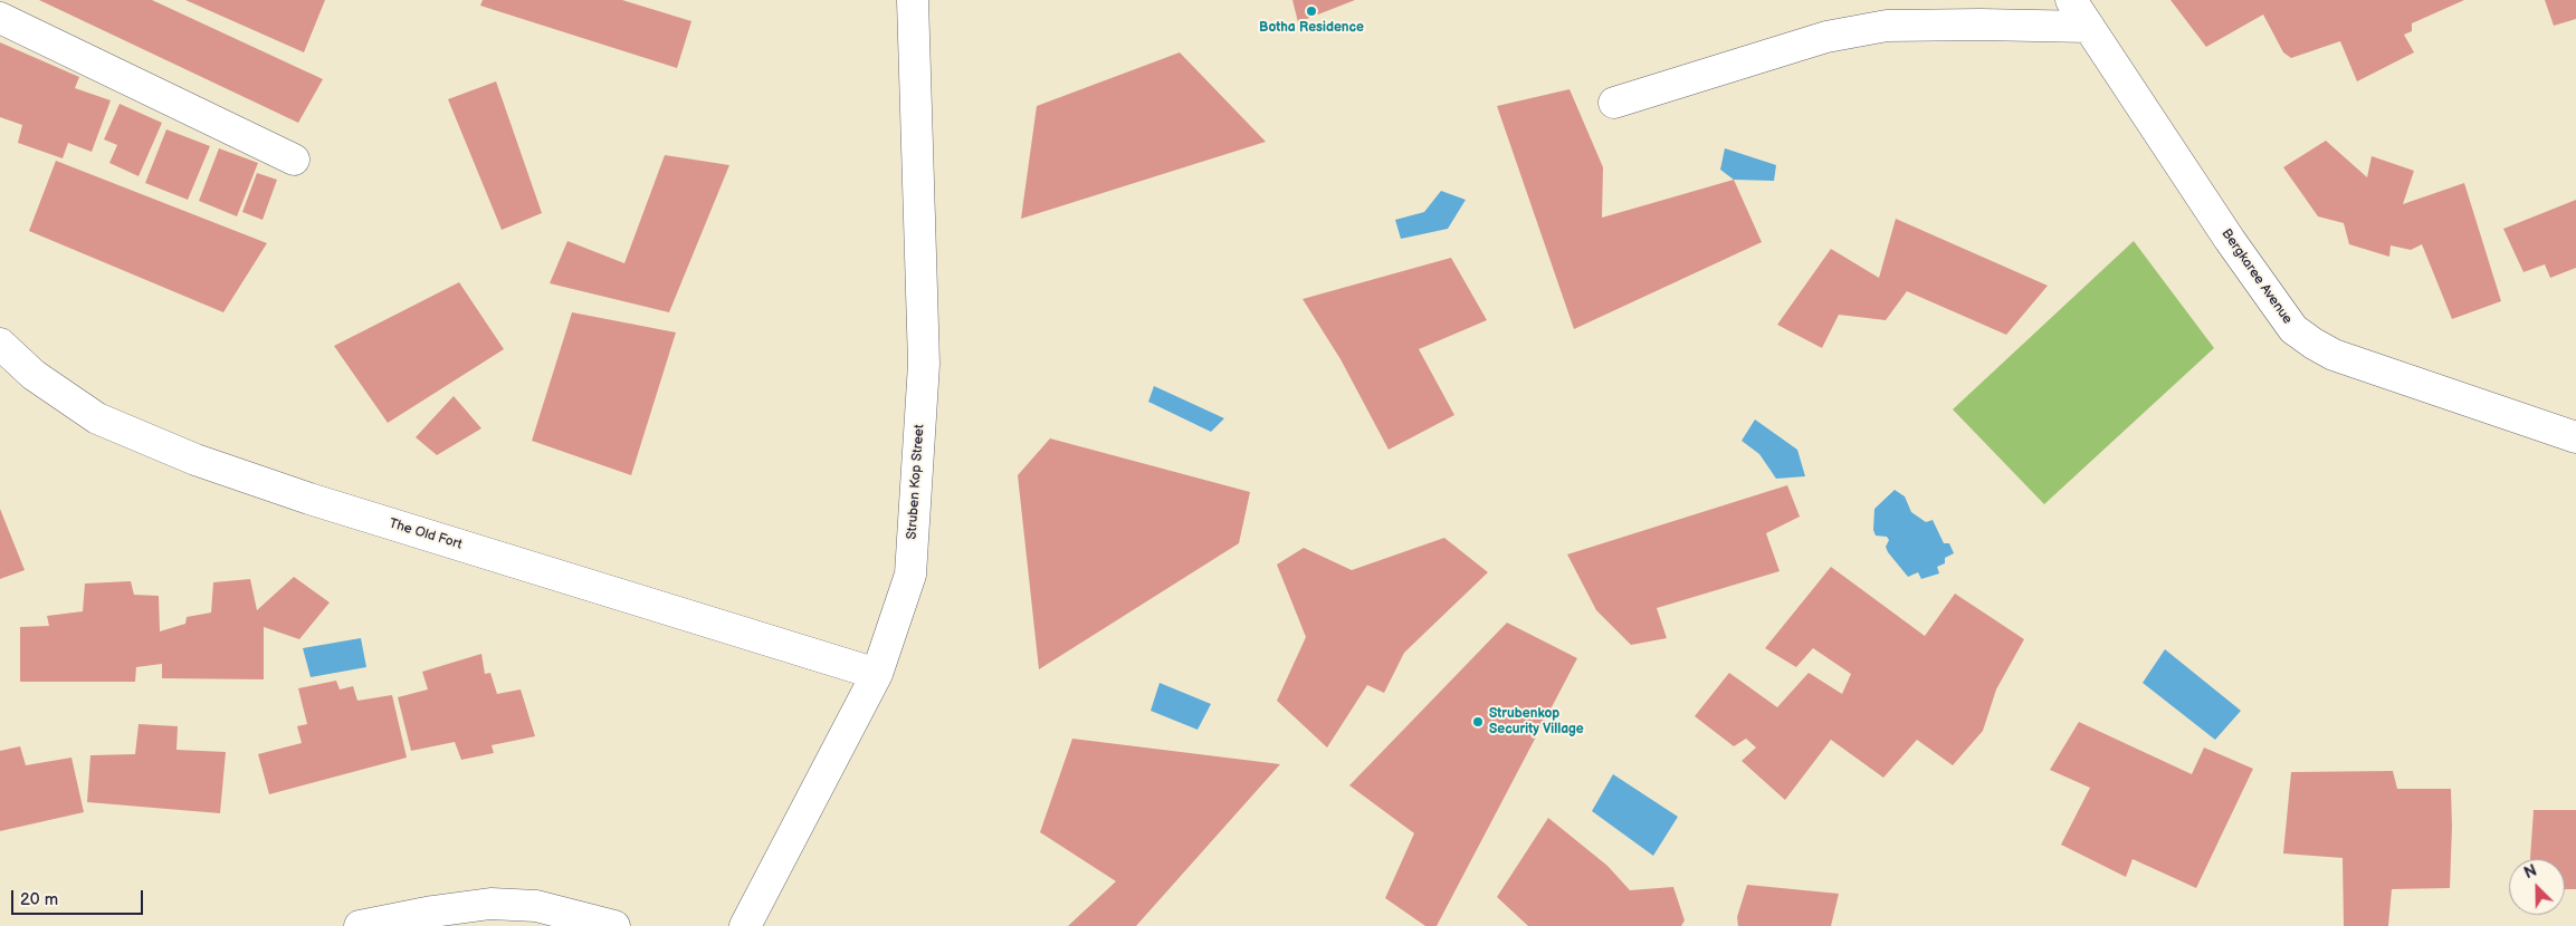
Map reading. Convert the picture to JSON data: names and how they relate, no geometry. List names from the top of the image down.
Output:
{
  "streets": {
    "street": ["Bergkaree Avenue", "Struben Kop Street", "The Old Fort"]
  },
  "crossings": [
    ["Struben Kop Street", "The Old Fort"]
  ],
  "places": ["Botha Residence", "Strubenkop Security Village"],
  "scale_bar": "20 m",
  "north": "top left"
}
